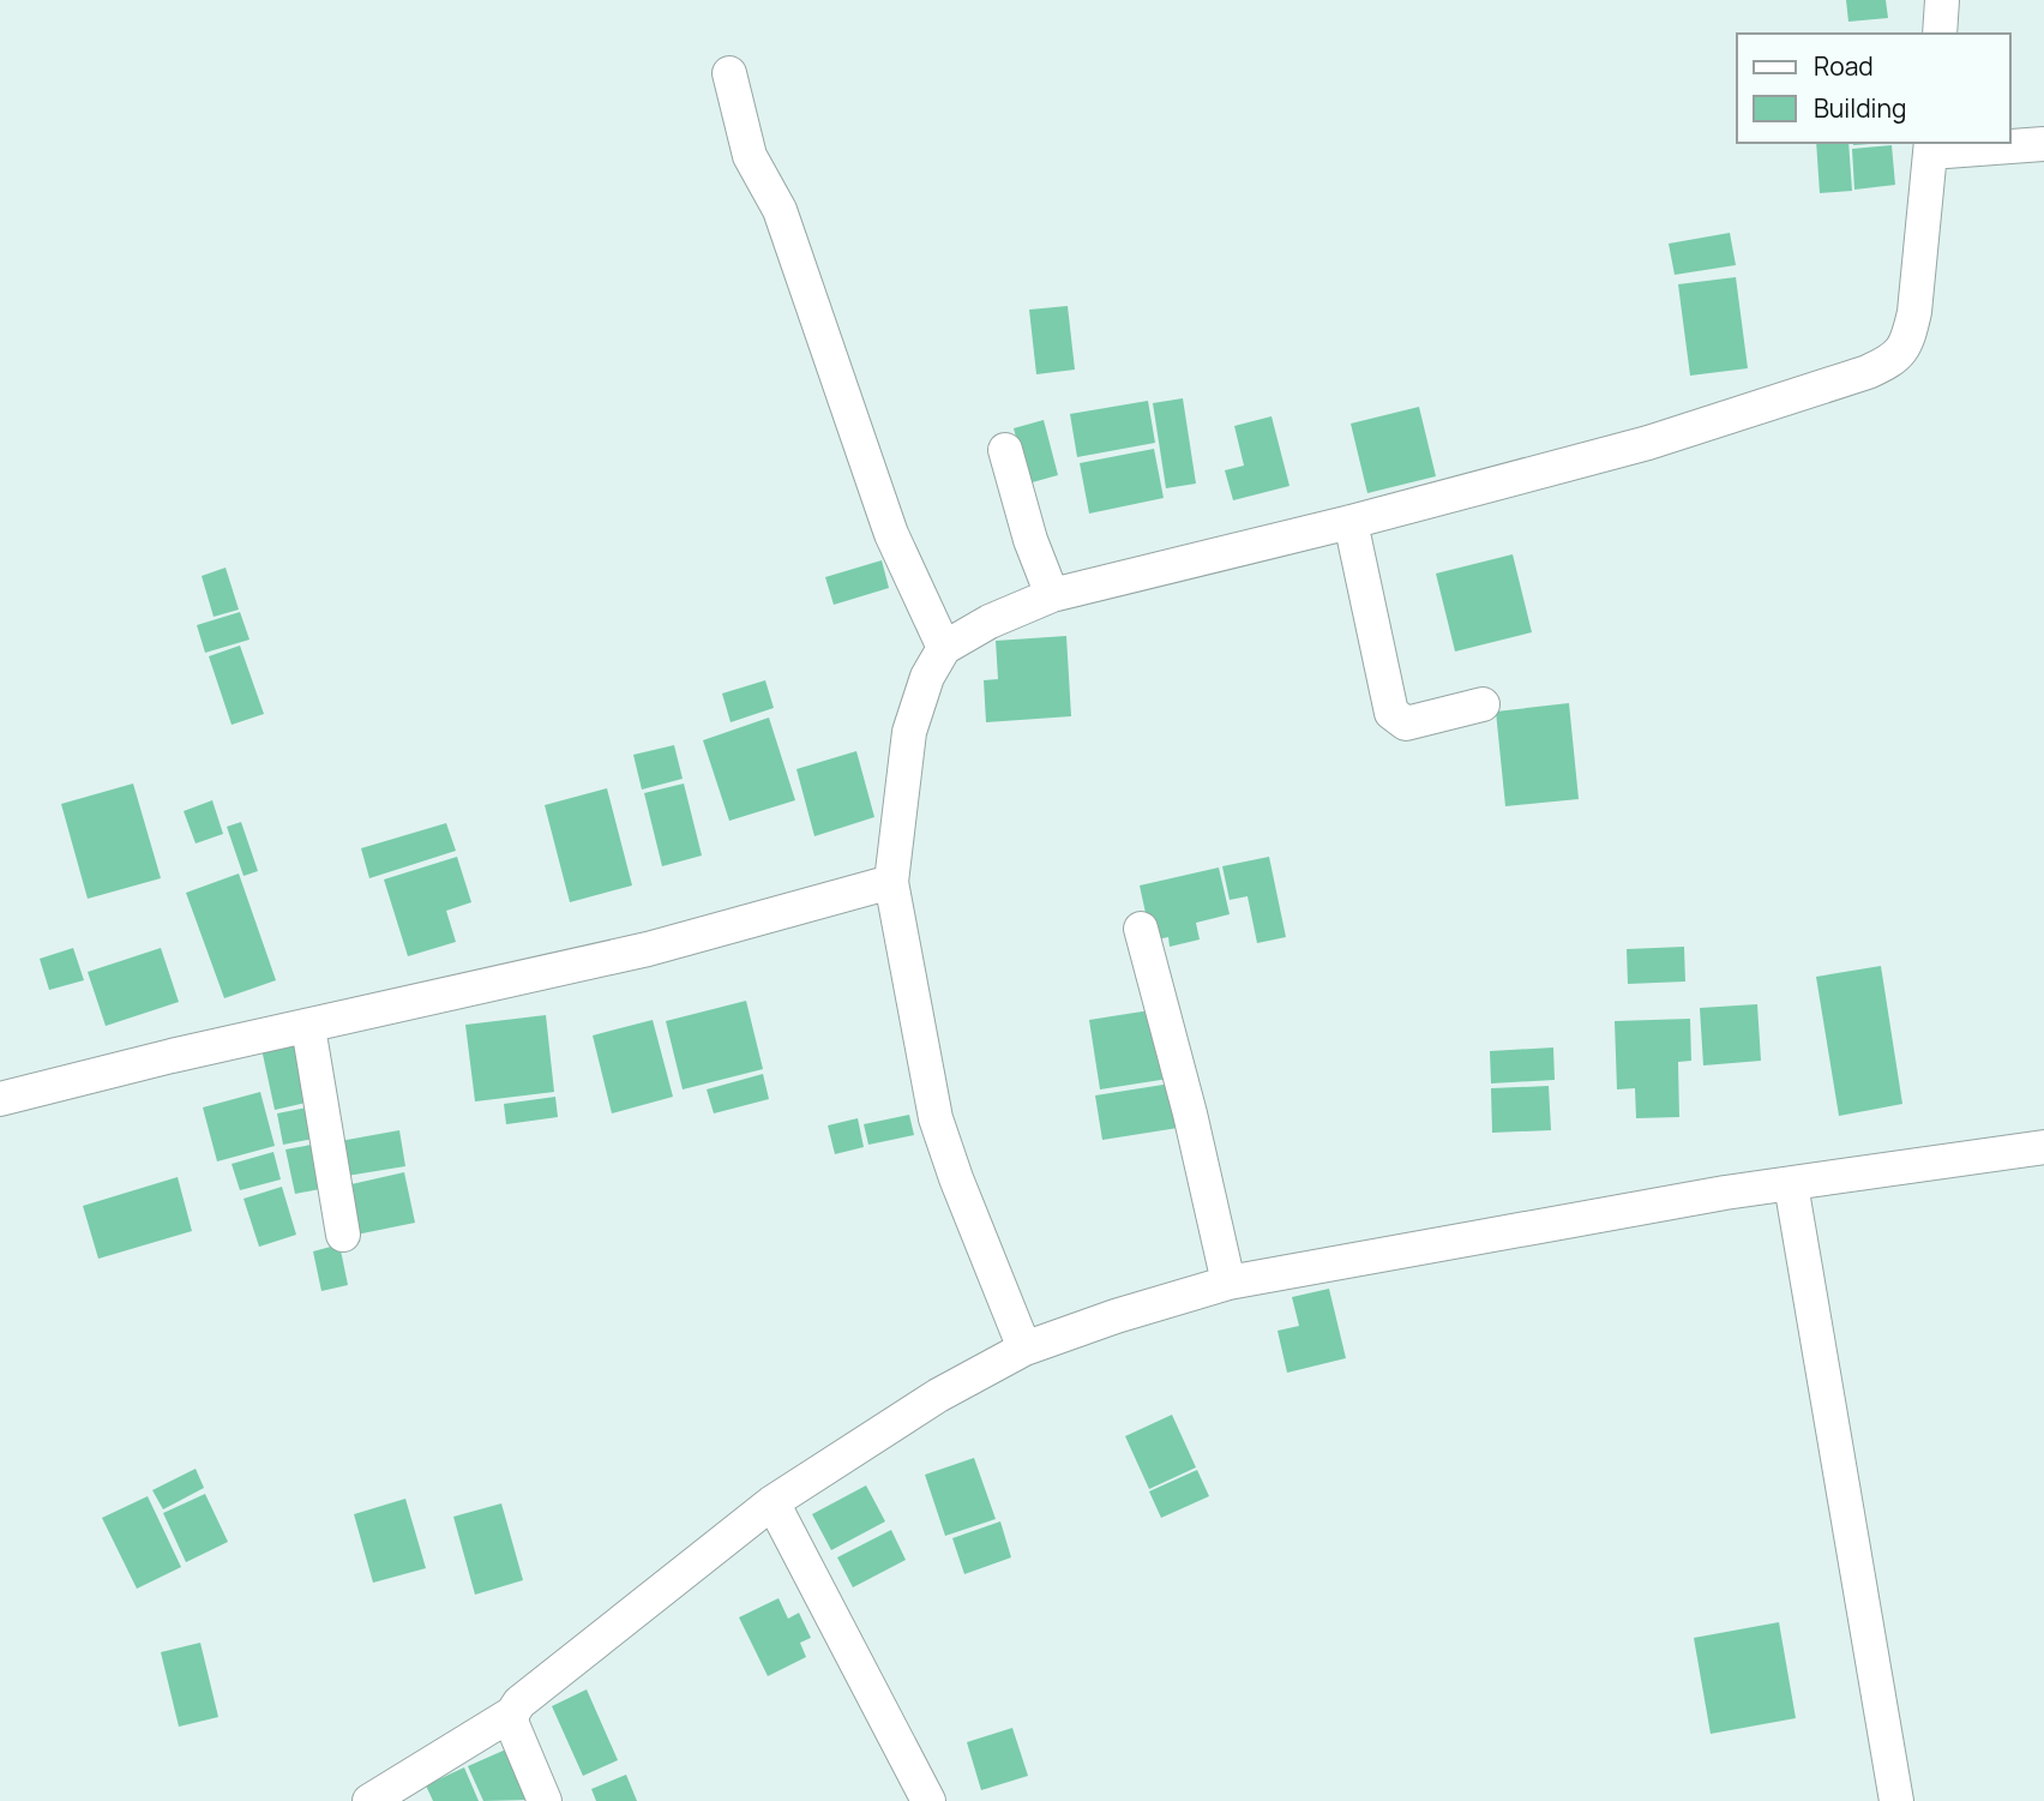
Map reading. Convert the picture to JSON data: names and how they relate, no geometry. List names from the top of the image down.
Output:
{
  "legend": ["Road", "Building"]
}
